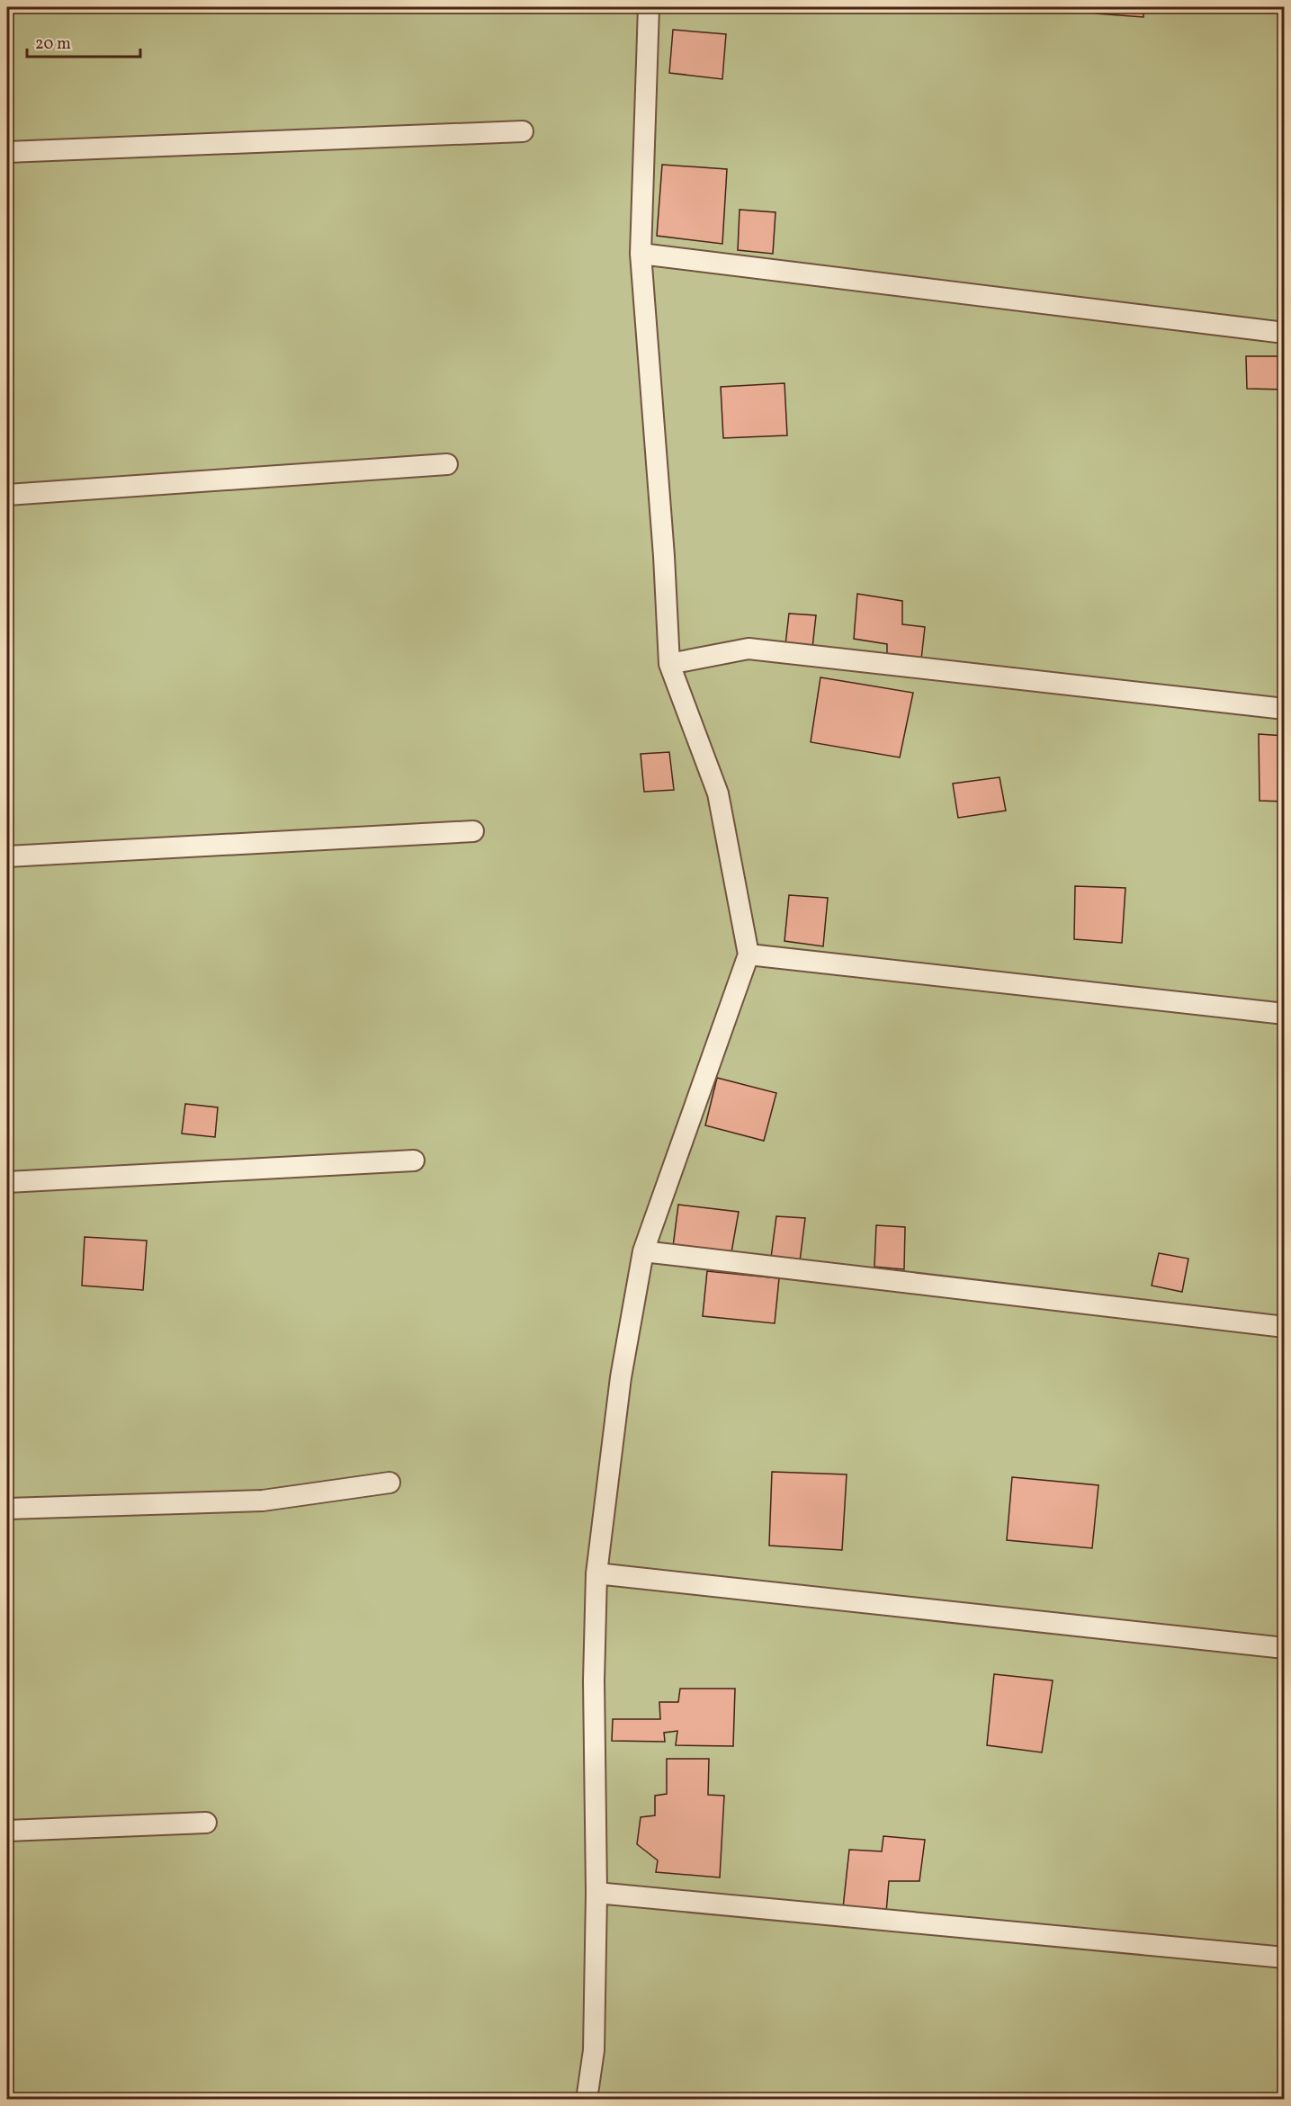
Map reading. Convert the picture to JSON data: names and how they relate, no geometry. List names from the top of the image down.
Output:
{
  "scale_bar": "20 m"
}
